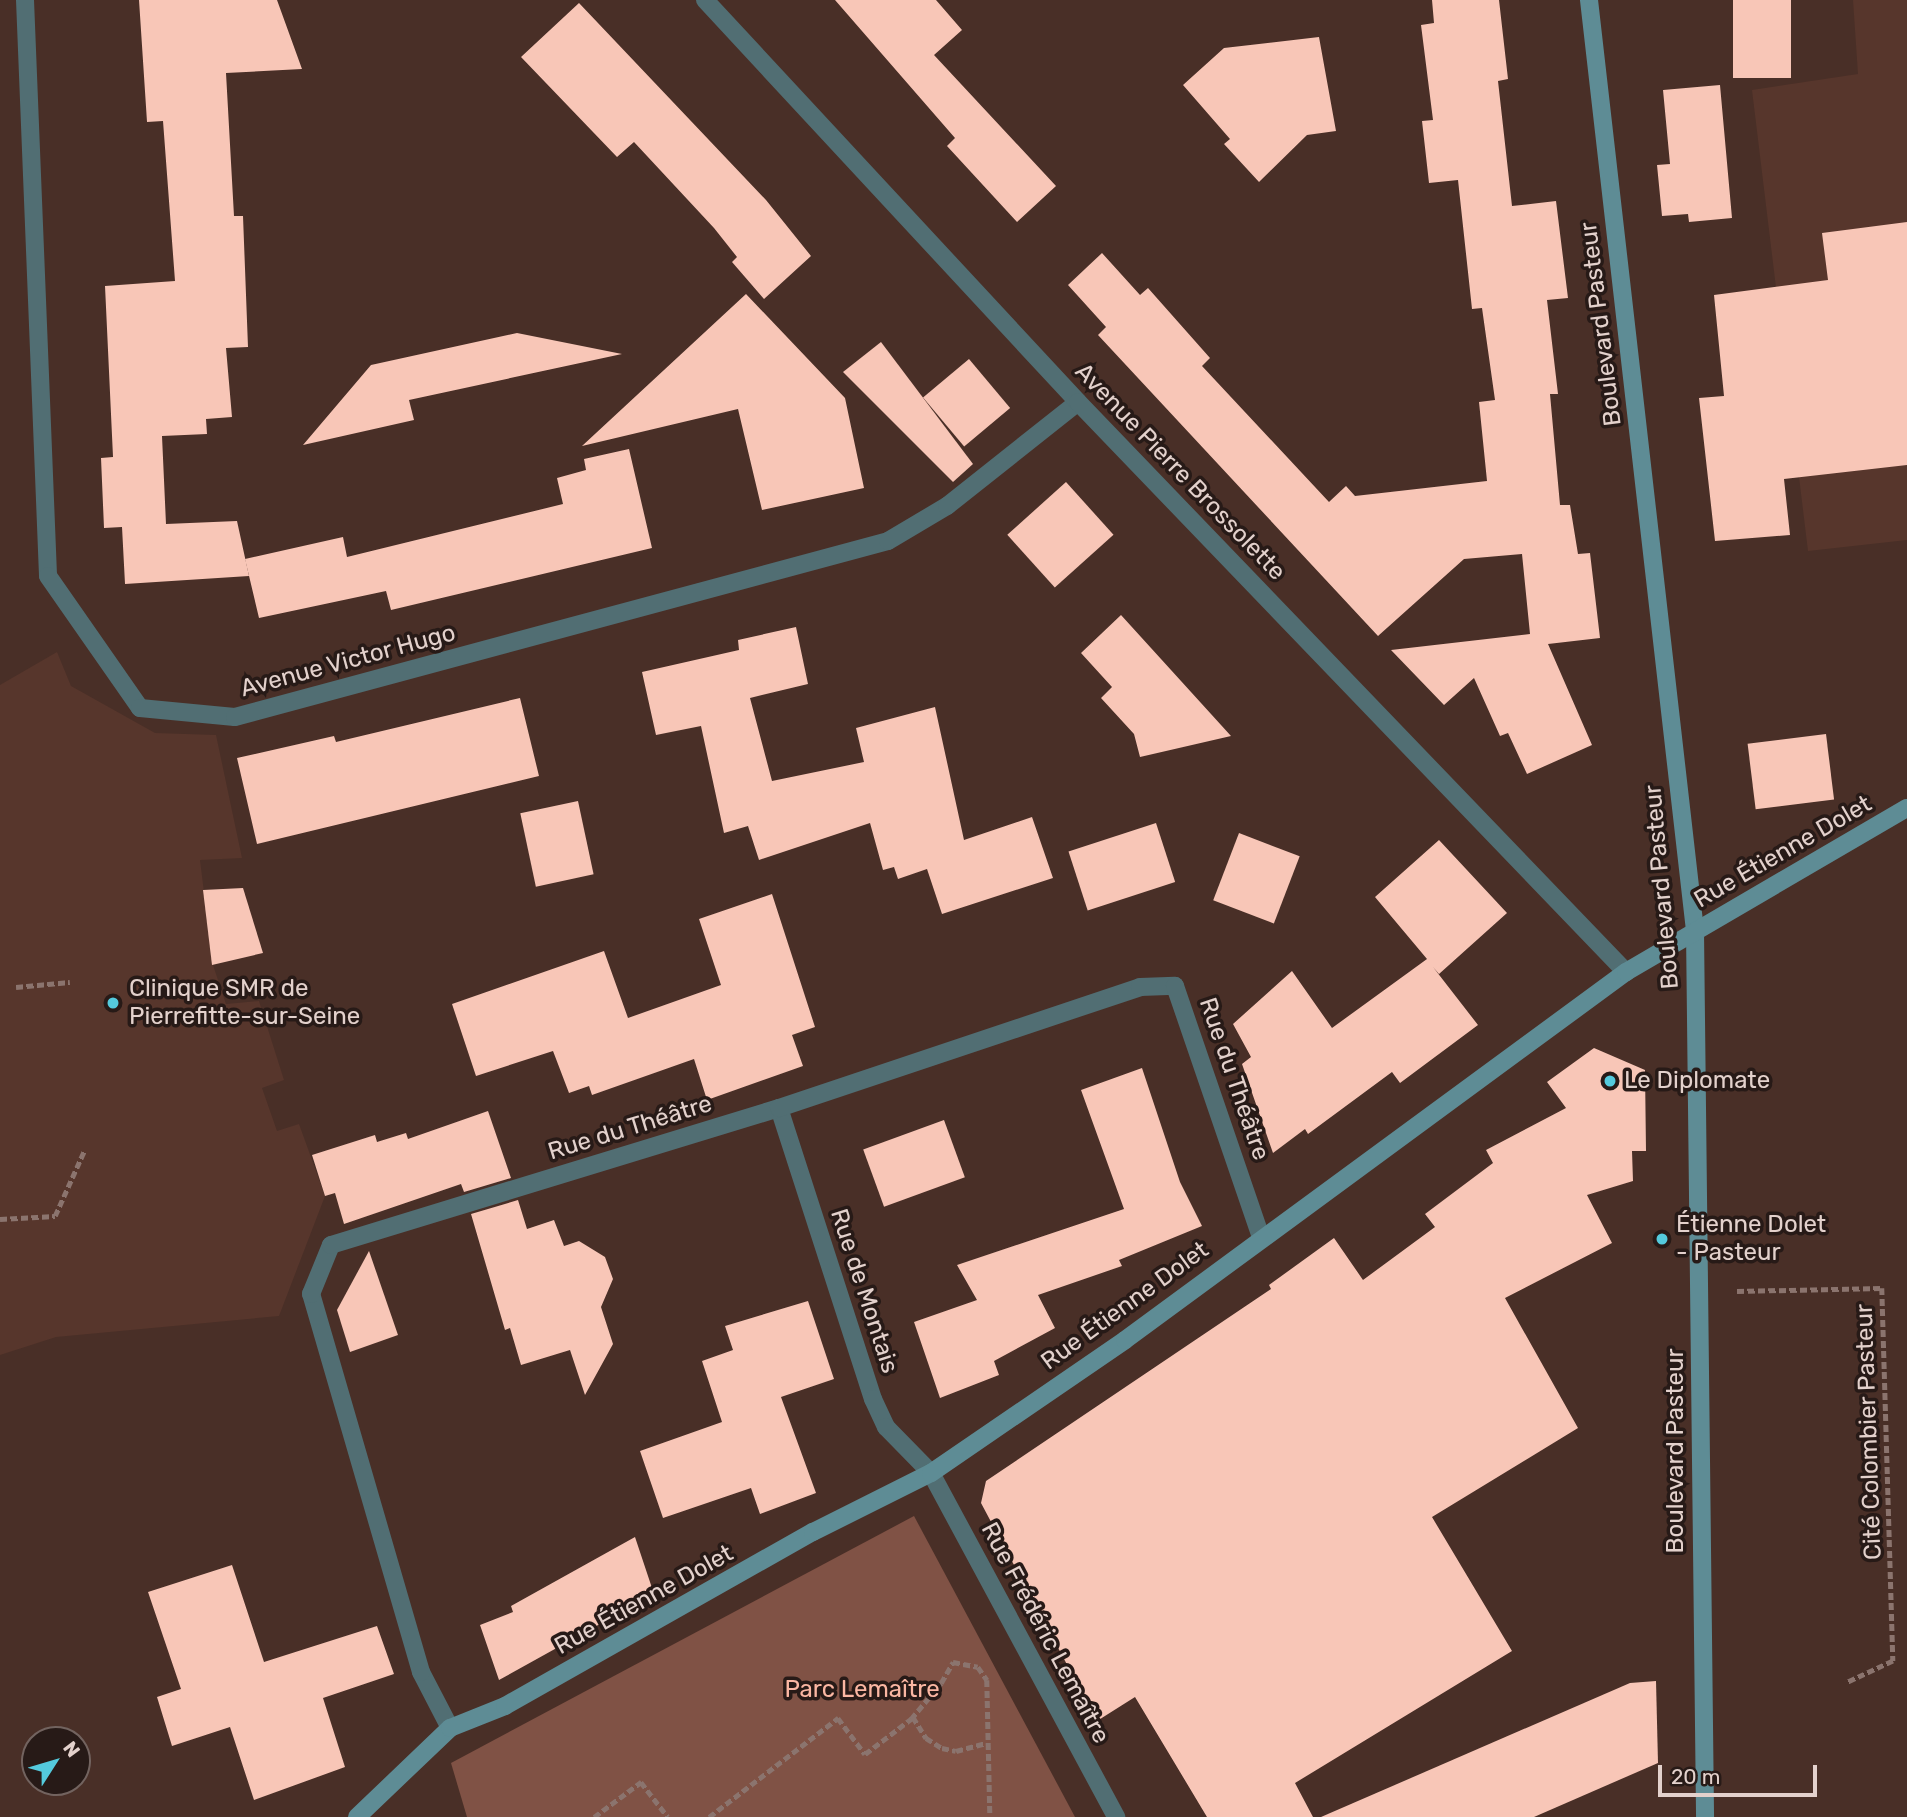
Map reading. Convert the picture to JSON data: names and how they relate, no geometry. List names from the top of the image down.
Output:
{
  "streets": {
    "street": [
      "Boulevard Pasteur",
      "Avenue Pierre Brossolette",
      "Avenue Victor Hugo",
      "Rue Étienne Dolet",
      "Rue du Théâtre",
      "Rue de Montais",
      "Rue Frédéric Lemaître"
    ],
    "path": ["Cité Colombier Pasteur"]
  },
  "crossings": [
    ["Boulevard Pasteur", "Rue Étienne Dolet"],
    ["Boulevard Pasteur", "Cité Colombier Pasteur"],
    ["Avenue Pierre Brossolette", "Avenue Victor Hugo"],
    ["Avenue Pierre Brossolette", "Rue Étienne Dolet"],
    ["Rue Étienne Dolet", "Rue du Théâtre"],
    ["Rue Étienne Dolet", "Rue de Montais"],
    ["Rue Étienne Dolet", "Rue Frédéric Lemaître"],
    ["Rue du Théâtre", "Rue de Montais"],
    ["Rue de Montais", "Rue Frédéric Lemaître"]
  ],
  "parks": ["Parc Lemaître"],
  "places": ["Clinique SMR de Pierrefitte-sur-Seine", "Le Diplomate", "Étienne Dolet - Pasteur"],
  "scale_bar": "20 m",
  "north": "top right"
}
